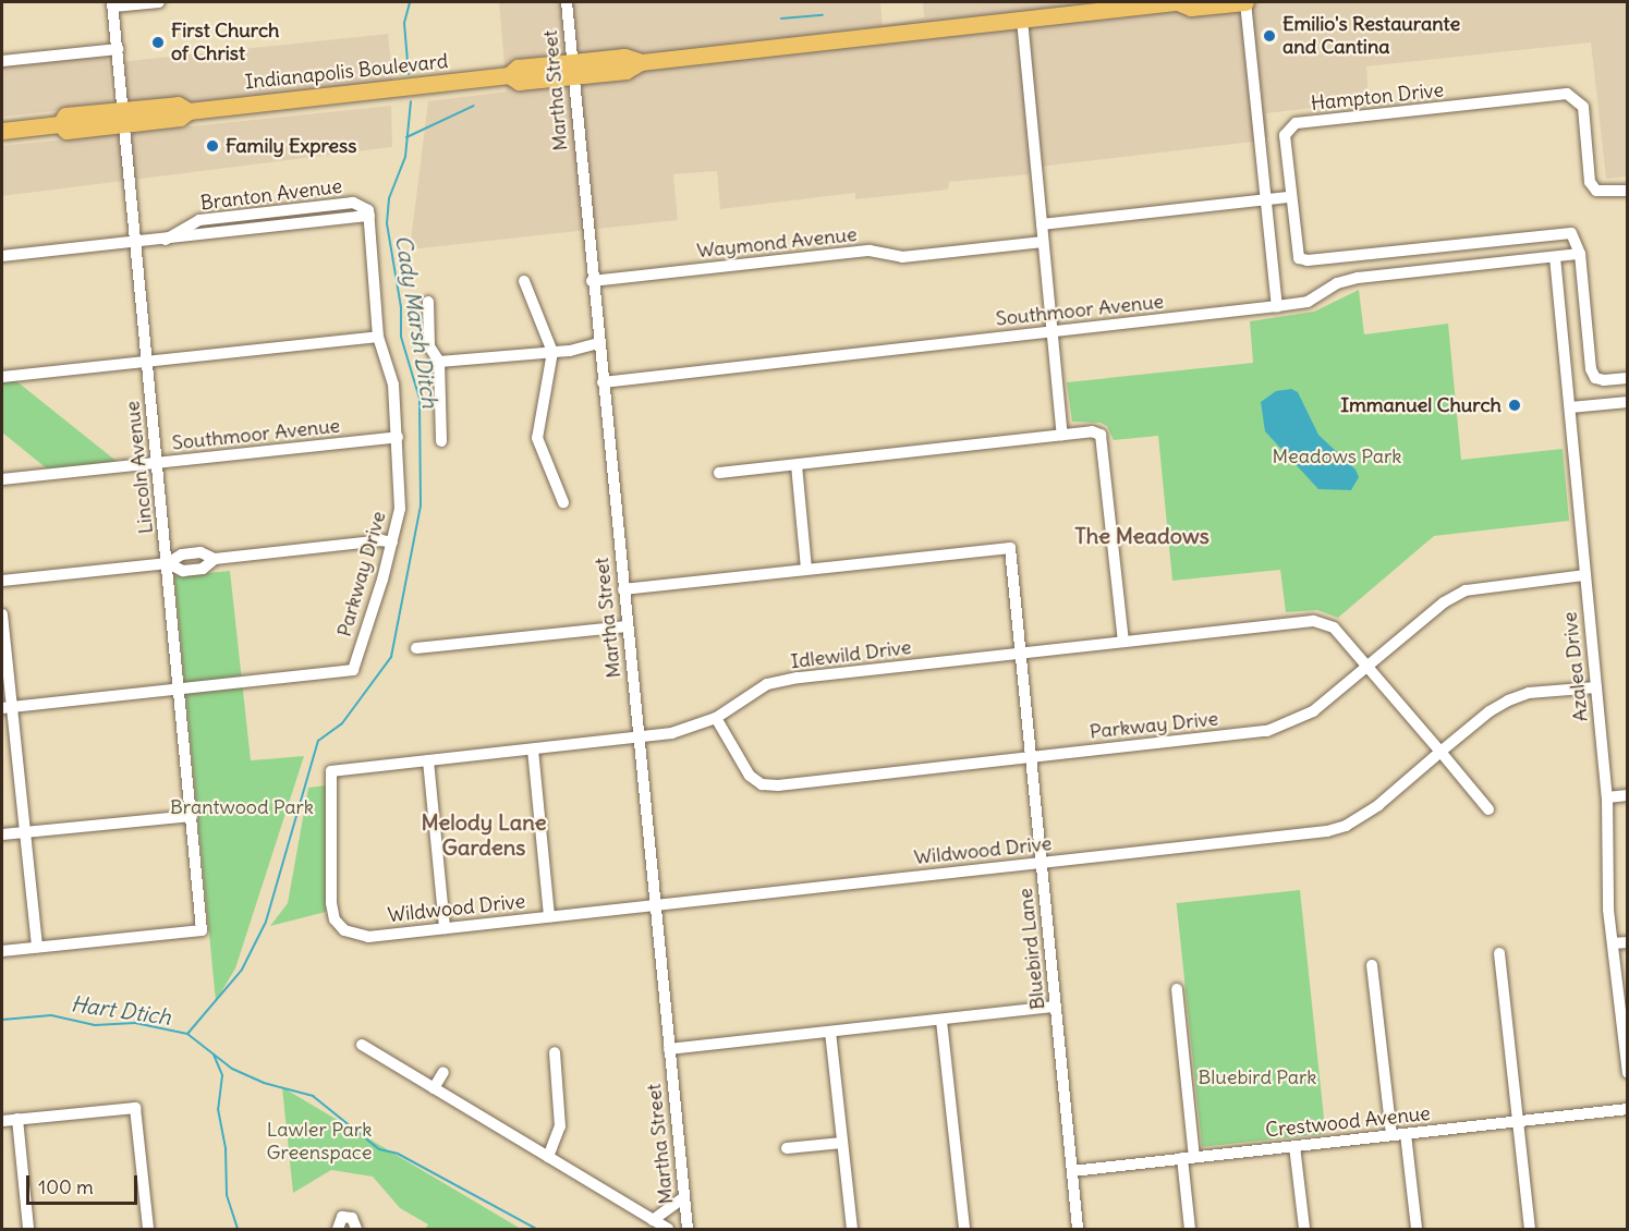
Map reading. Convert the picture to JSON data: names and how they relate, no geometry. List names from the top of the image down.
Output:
{
  "streets": {
    "highway": ["Indianapolis Boulevard"],
    "street": [
      "Martha Street",
      "Hampton Drive",
      "Branton Avenue",
      "Waymond Avenue",
      "Southmoor Avenue",
      "Lincoln Avenue",
      "Parkway Drive",
      "Idlewild Drive",
      "Azalea Drive",
      "Wildwood Drive",
      "Bluebird Lane",
      "Crestwood Avenue"
    ]
  },
  "crossings": [
    ["Indianapolis Boulevard", "Martha Street"],
    ["Indianapolis Boulevard", "Lincoln Avenue"],
    ["Martha Street", "Waymond Avenue"],
    ["Martha Street", "Southmoor Avenue"],
    ["Martha Street", "Idlewild Drive"],
    ["Martha Street", "Wildwood Drive"],
    ["Branton Avenue", "Lincoln Avenue"],
    ["Branton Avenue", "Parkway Drive"],
    ["Southmoor Avenue", "Lincoln Avenue"],
    ["Southmoor Avenue", "Parkway Drive"],
    ["Southmoor Avenue", "Azalea Drive"],
    ["Lincoln Avenue", "Parkway Drive"],
    ["Parkway Drive", "Idlewild Drive"],
    ["Parkway Drive", "Azalea Drive"],
    ["Parkway Drive", "Bluebird Lane"],
    ["Idlewild Drive", "Wildwood Drive"],
    ["Idlewild Drive", "Bluebird Lane"],
    ["Azalea Drive", "Wildwood Drive"],
    ["Wildwood Drive", "Bluebird Lane"],
    ["Bluebird Lane", "Crestwood Avenue"]
  ],
  "districts": ["The Meadows", "Melody Lane Gardens"],
  "water": ["Cady Marsh Ditch", "Hart Dtich"],
  "parks": [
    "Meadows Park",
    "Brantwood Park",
    "Bluebird Park",
    "Lawler Park Greenspace"
  ],
  "places": [
    "Emilio's Restaurante and Cantina",
    "First Church of Christ",
    "Family Express",
    "Immanuel Church"
  ],
  "scale_bar": "100 m"
}
